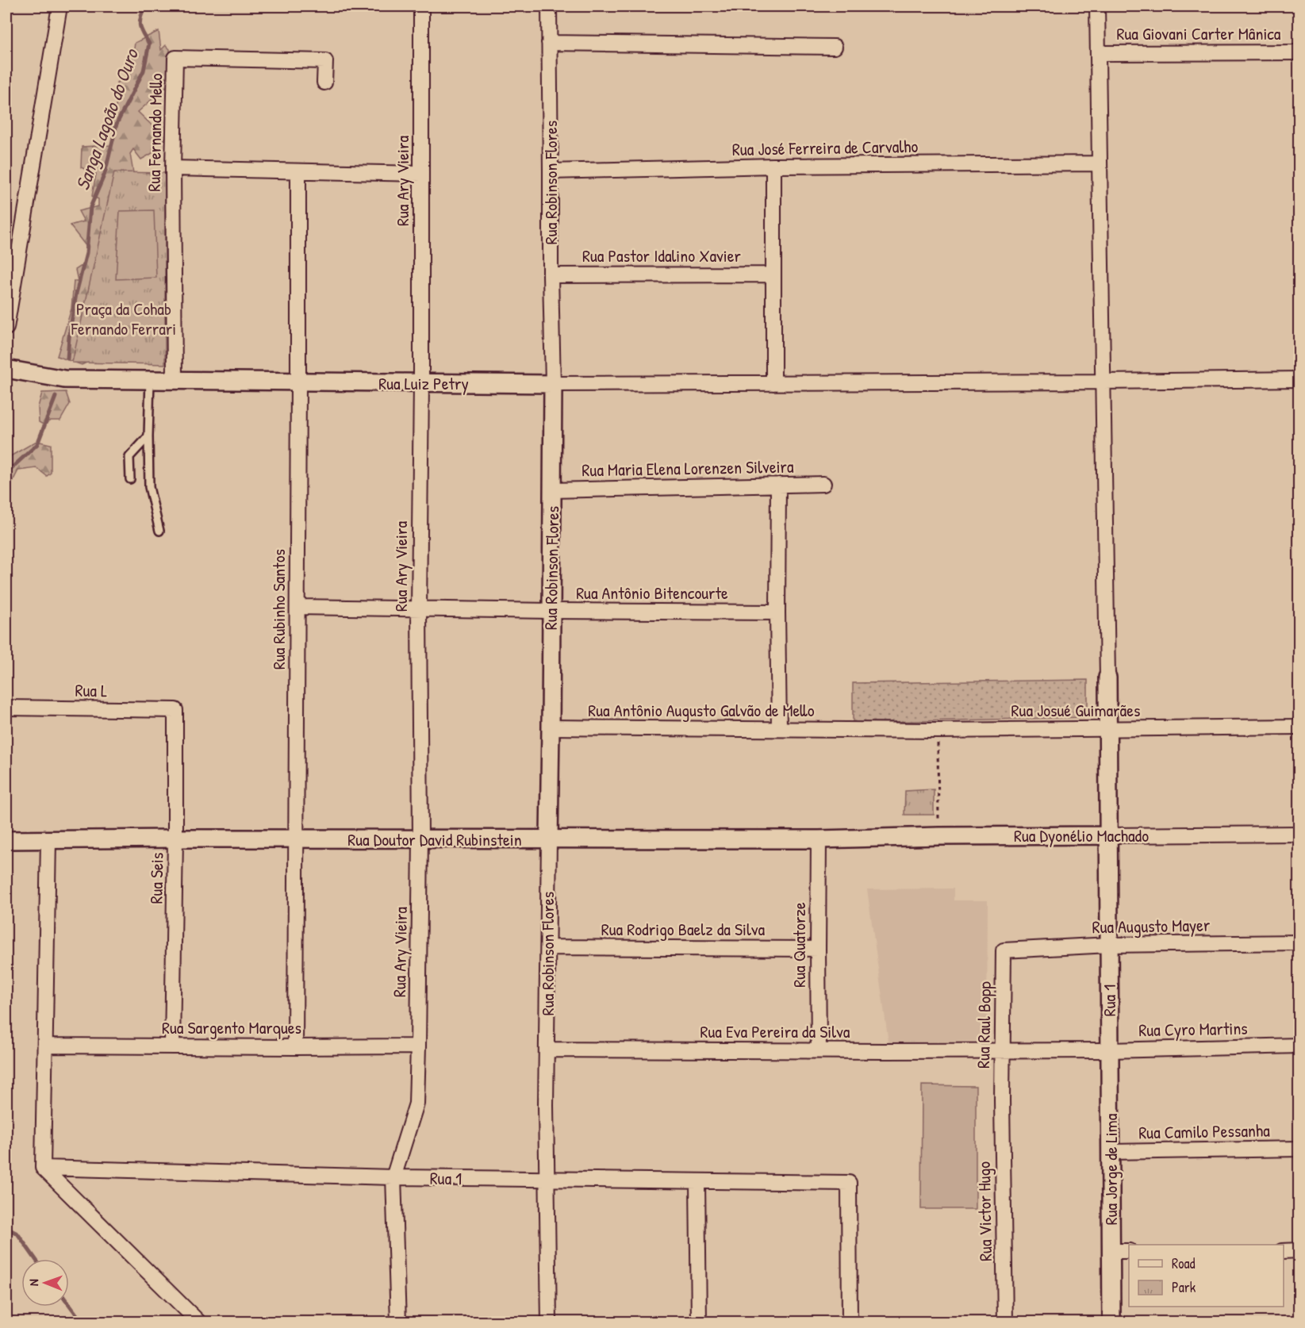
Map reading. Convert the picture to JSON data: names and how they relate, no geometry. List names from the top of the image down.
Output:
{
  "streets": {
    "street": [
      "Rua Giovani Carter Mânica",
      "Rua Fernando Mello",
      "Rua José Ferreira de Carvalho",
      "Rua Ary Vieira",
      "Rua Robinson Flores",
      "Rua Pastor Idalino Xavier",
      "Rua Luiz Petry",
      "Rua Maria Elena Lorenzen Silveira",
      "Rua Antônio Bitencourte",
      "Rua Rubinho Santos",
      "Rua L",
      "Rua Antônio Augusto Galvão de Mello",
      "Rua Josué Guimarães",
      "Rua Dyonélio Machado",
      "Rua Doutor David Rubinstein",
      "Rua Seis",
      "Rua Augusto Mayer",
      "Rua Rodrigo Baelz da Silva",
      "Rua Quatorze",
      "Rua 1",
      "Rua Raul Bopp",
      "Rua Sargento Marques",
      "Rua Cyro Martins",
      "Rua Eva Pereira da Silva",
      "Rua Camilo Pessanha",
      "Rua Jorge de Lima",
      "Rua Victor Hugo"
    ]
  },
  "crossings": [
    ["Rua Fernando Mello", "Rua Luiz Petry"],
    ["Rua José Ferreira de Carvalho", "Rua Robinson Flores"],
    ["Rua Ary Vieira", "Rua Luiz Petry"],
    ["Rua Ary Vieira", "Rua Antônio Bitencourte"],
    ["Rua Ary Vieira", "Rua Doutor David Rubinstein"],
    ["Rua Ary Vieira", "Rua 1"],
    ["Rua Ary Vieira", "Rua Sargento Marques"],
    ["Rua Robinson Flores", "Rua Pastor Idalino Xavier"],
    ["Rua Robinson Flores", "Rua Luiz Petry"],
    ["Rua Robinson Flores", "Rua Maria Elena Lorenzen Silveira"],
    ["Rua Robinson Flores", "Rua Antônio Bitencourte"],
    ["Rua Robinson Flores", "Rua Antônio Augusto Galvão de Mello"],
    ["Rua Robinson Flores", "Rua Doutor David Rubinstein"],
    ["Rua Robinson Flores", "Rua Rodrigo Baelz da Silva"],
    ["Rua Robinson Flores", "Rua 1"],
    ["Rua Robinson Flores", "Rua Eva Pereira da Silva"],
    ["Rua Luiz Petry", "Rua Rubinho Santos"],
    ["Rua Antônio Bitencourte", "Rua Rubinho Santos"],
    ["Rua Rubinho Santos", "Rua Doutor David Rubinstein"],
    ["Rua Rubinho Santos", "Rua Sargento Marques"],
    ["Rua L", "Rua Seis"],
    ["Rua Antônio Augusto Galvão de Mello", "Rua Josué Guimarães"],
    ["Rua Josué Guimarães", "Rua 1"],
    ["Rua Dyonélio Machado", "Rua Doutor David Rubinstein"],
    ["Rua Dyonélio Machado", "Rua 1"],
    ["Rua Doutor David Rubinstein", "Rua Seis"],
    ["Rua Doutor David Rubinstein", "Rua Quatorze"],
    ["Rua Seis", "Rua Sargento Marques"],
    ["Rua Augusto Mayer", "Rua 1"],
    ["Rua Augusto Mayer", "Rua Raul Bopp"],
    ["Rua Rodrigo Baelz da Silva", "Rua Quatorze"],
    ["Rua Quatorze", "Rua Eva Pereira da Silva"],
    ["Rua 1", "Rua Cyro Martins"],
    ["Rua 1", "Rua Jorge de Lima"],
    ["Rua Raul Bopp", "Rua Cyro Martins"],
    ["Rua Raul Bopp", "Rua Eva Pereira da Silva"],
    ["Rua Raul Bopp", "Rua Victor Hugo"],
    ["Rua Cyro Martins", "Rua Eva Pereira da Silva"],
    ["Rua Camilo Pessanha", "Rua Jorge de Lima"]
  ],
  "water": ["Sanga Lagoão do Ouro"],
  "parks": ["Praça da Cohab Fernando Ferrari"],
  "legend": ["Road", "Park"],
  "north": "left"
}
